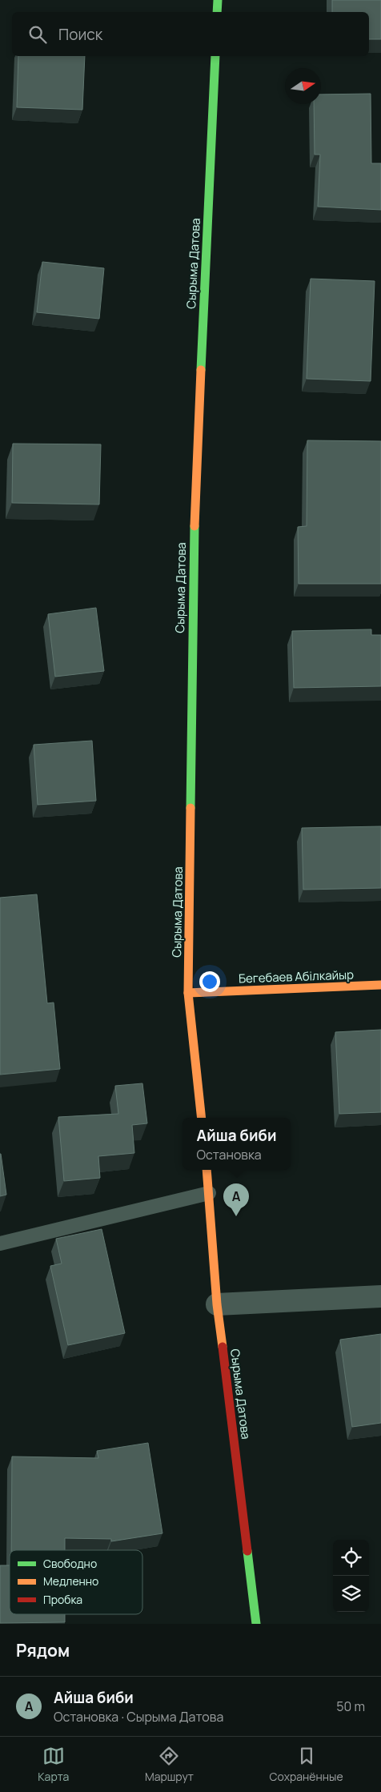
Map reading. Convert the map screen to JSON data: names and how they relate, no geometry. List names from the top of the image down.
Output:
{
  "streets": {
    "street": ["Сырыма Датова", "Бегебаев Абілкайыр"]
  },
  "crossings": [
    ["Сырыма Датова", "Бегебаев Абілкайыр"]
  ],
  "legend": ["Свободно", "Медленно", "Пробка"],
  "north": "right",
  "page": {
    "search": "Поиск",
    "popup": ["Айша биби", "Остановка"],
    "pins": "A",
    "heading": "Рядом",
    "list": [
      {
        "mark": "A",
        "name": "Айша биби",
        "note": "Остановка · Сырыма Датова",
        "value": "50 m"
      }
    ],
    "nav": ["Карта", "Маршрут", "Сохранённые"]
  }
}
